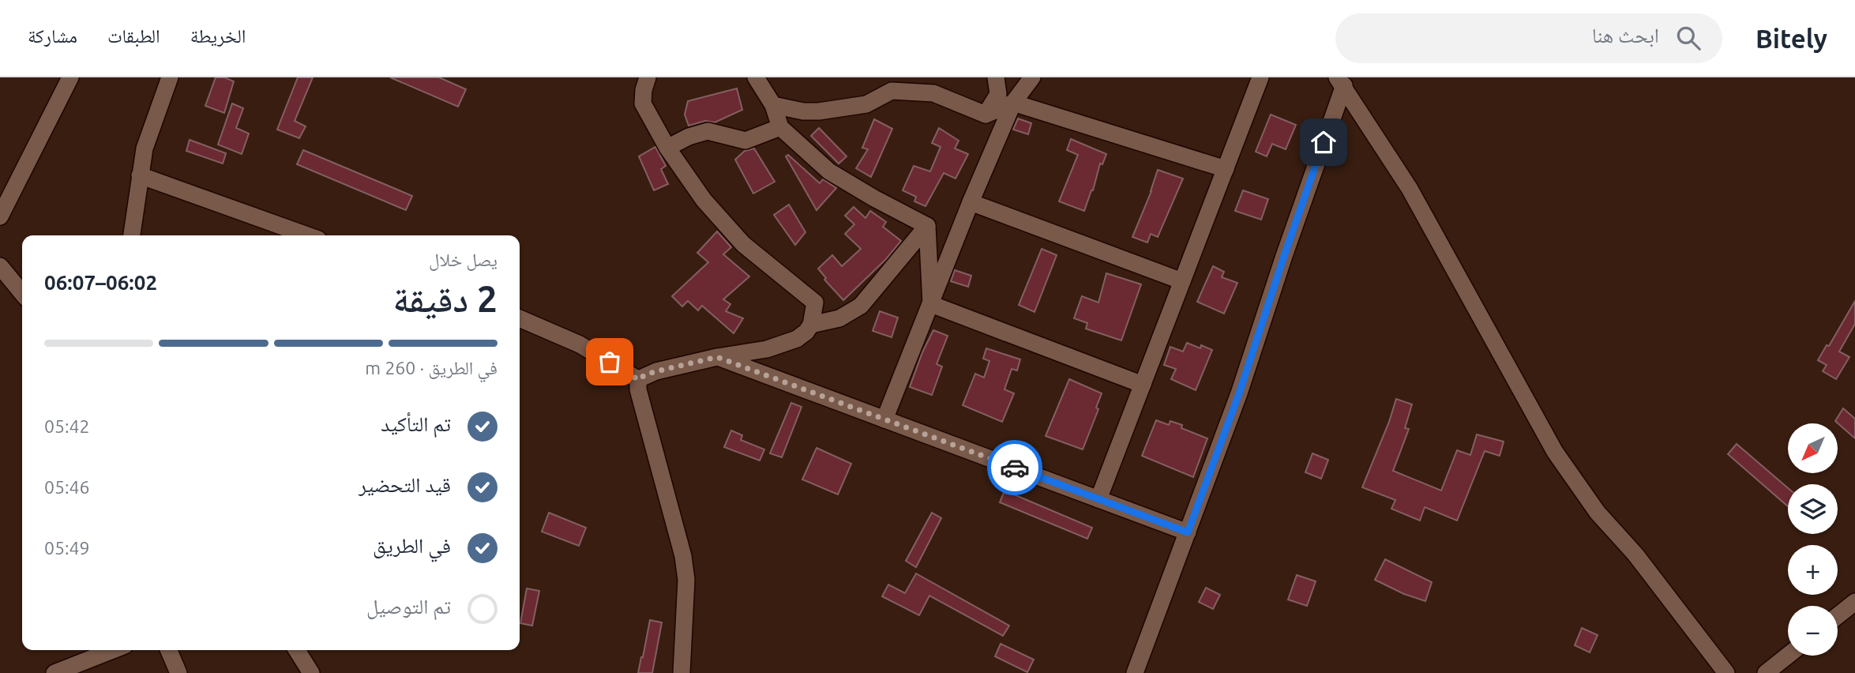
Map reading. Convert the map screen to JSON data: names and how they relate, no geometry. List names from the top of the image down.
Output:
{
  "north": "bottom left",
  "page": {
    "header": "Bitely",
    "search": "ابحث هنا",
    "nav": ["الخريطة", "الطبقات", "مشاركة"],
    "heading": ["2 دقيقة", "يصل خلال", "06:02–06:07"],
    "bar": "في الطريق · 260 m",
    "list": [
      ["تم التأكيد", "05:42"],
      ["قيد التحضير", "05:46"],
      ["في الطريق", "05:49"],
      "تم التوصيل"
    ],
    "map_buttons": ["+", "−"]
  }
}
